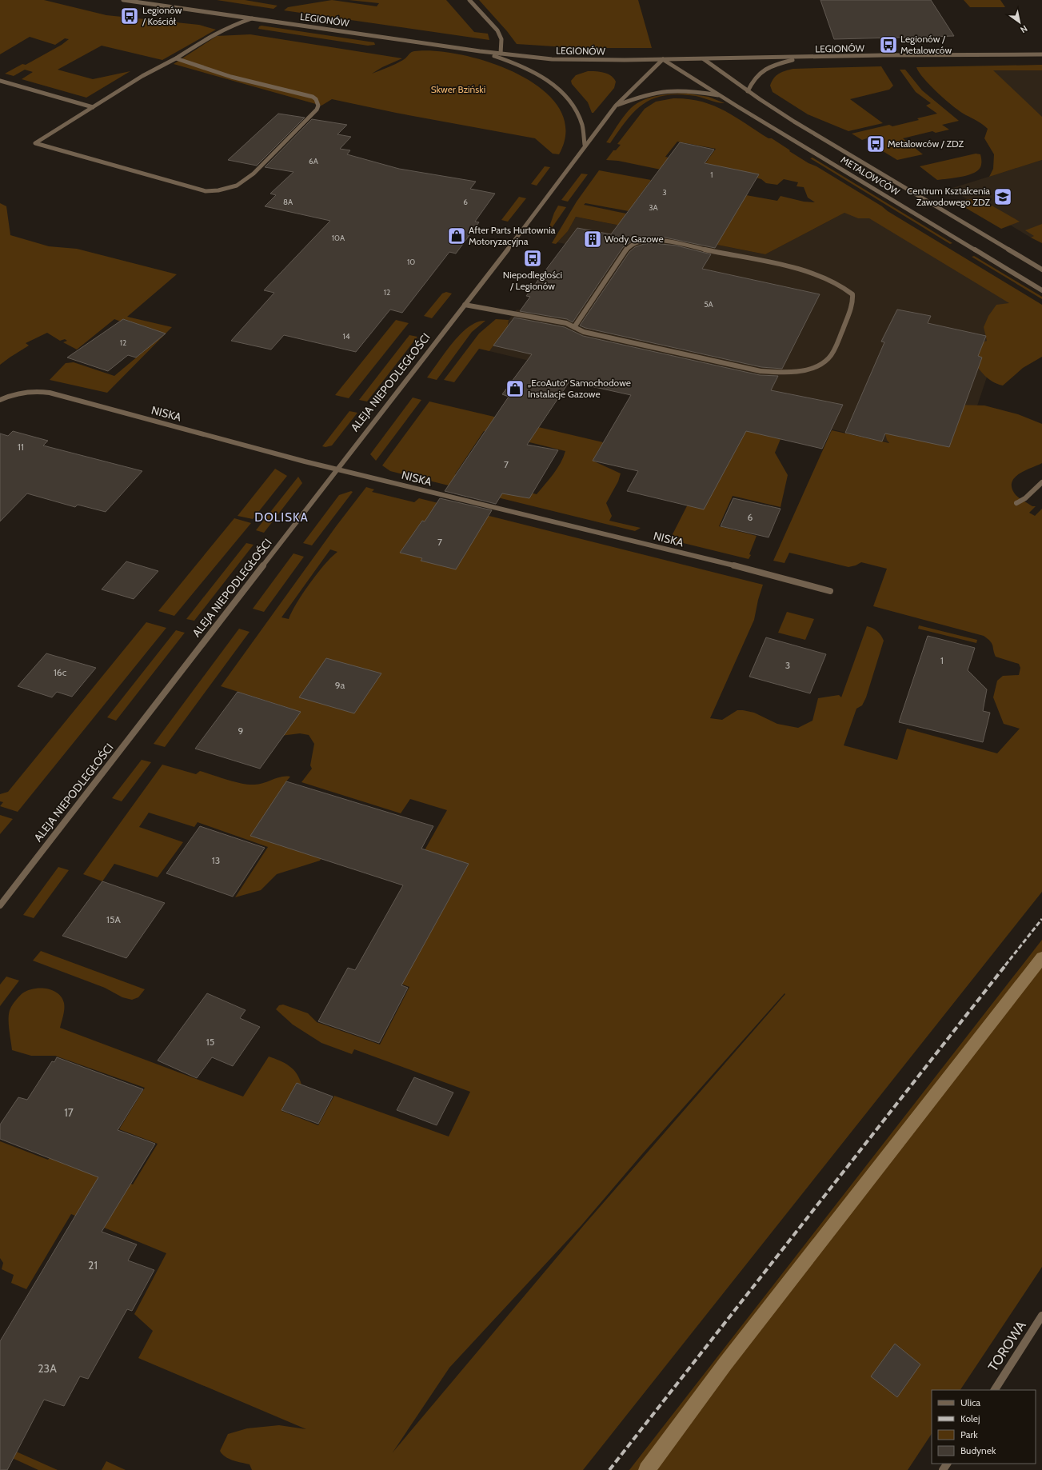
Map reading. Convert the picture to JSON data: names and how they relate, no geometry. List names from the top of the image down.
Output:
{
  "streets": {
    "street": [
      "LEGIONÓW",
      "METALOWCÓW",
      "ALEJA NIEPODLEGŁOŚCI",
      "NISKA",
      "TOROWA"
    ]
  },
  "crossings": [
    ["LEGIONÓW", "METALOWCÓW"],
    ["LEGIONÓW", "ALEJA NIEPODLEGŁOŚCI"],
    ["METALOWCÓW", "ALEJA NIEPODLEGŁOŚCI"],
    ["ALEJA NIEPODLEGŁOŚCI", "NISKA"]
  ],
  "districts": ["DOLISKA"],
  "parks": ["Skwer Bziński"],
  "places": {
    "bus stop": [
      "Legionów / Kościół",
      "Legionów / Metalowców",
      "Metalowców / ZDZ",
      "Niepodległości / Legionów"
    ],
    "school or university": ["Centrum Kształcenia Zawodowego ZDZ"],
    "shop": ["After Parts Hurtownia Motoryzacyjna", "„EcoAuto” Samochodowe Instalacje Gazowe"],
    "building": ["Wody Gazowe"]
  },
  "house_numbers": [
    "6A",
    "1",
    "3",
    "8A",
    "6",
    "3A",
    "10A",
    "10",
    "12",
    "5A",
    "14",
    "12",
    "11",
    "7",
    "6",
    "7",
    "1",
    "3",
    "16c",
    "9a",
    "9",
    "13",
    "15A",
    "15",
    "17",
    "21",
    "23A"
  ],
  "legend": [
    "Ulica",
    "Kolej",
    "Park",
    "Budynek"
  ],
  "north": "bottom right"
}
